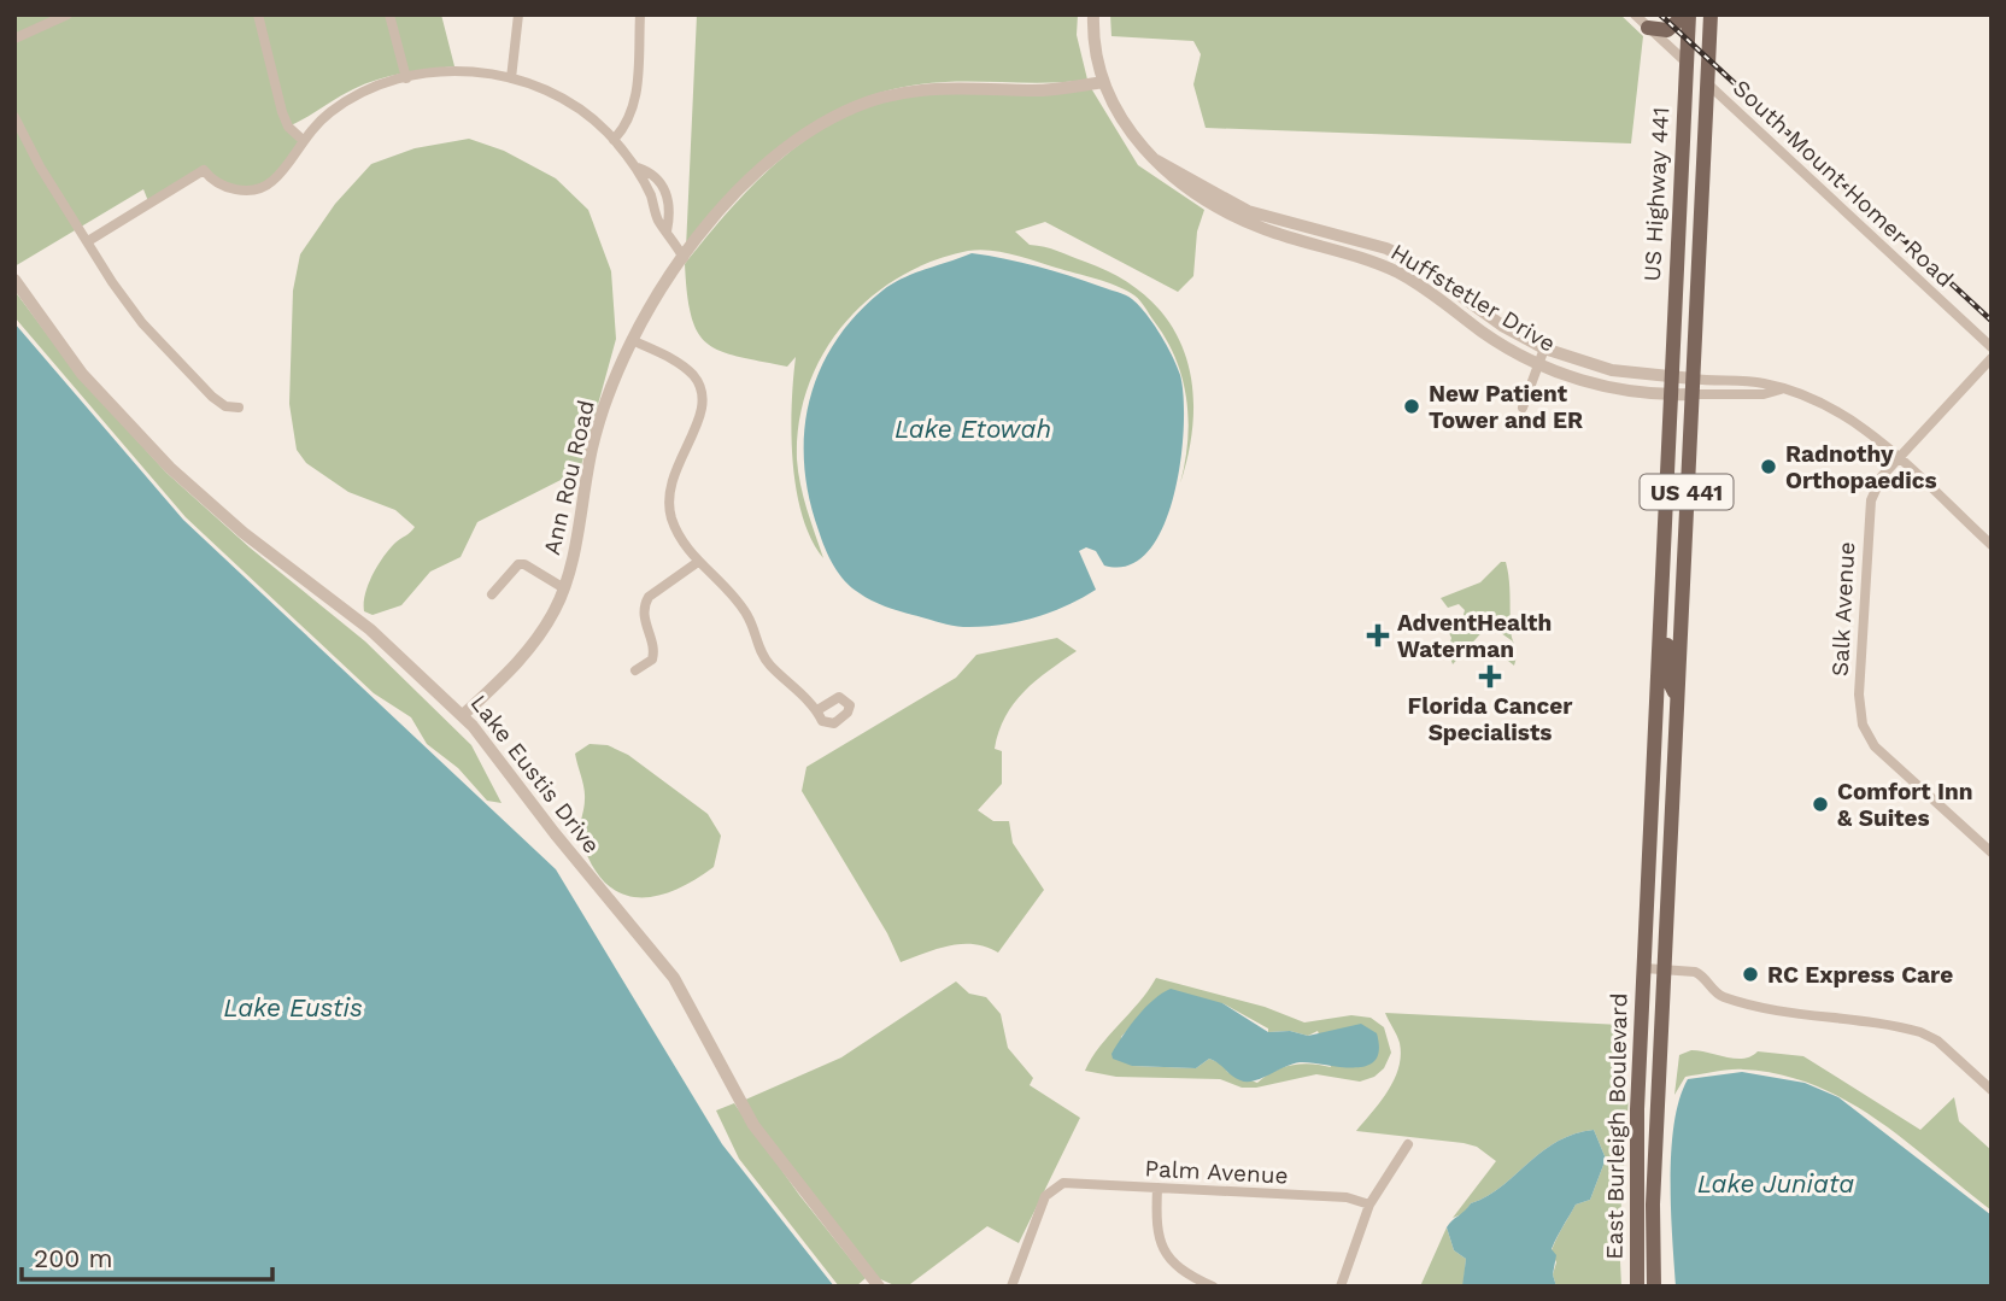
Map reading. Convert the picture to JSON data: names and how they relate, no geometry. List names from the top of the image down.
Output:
{
  "streets": {
    "main road": ["US Highway 441", "US 441", "East Burleigh Boulevard"],
    "street": [
      "South Mount Homer Road",
      "Huffstetler Drive",
      "Ann Rou Road",
      "Salk Avenue",
      "Lake Eustis Drive",
      "Palm Avenue"
    ]
  },
  "crossings": [
    ["South Mount Homer Road", "US 441"],
    ["US Highway 441", "Huffstetler Drive"],
    ["US Highway 441", "US 441"],
    ["Huffstetler Drive", "Ann Rou Road"],
    ["Huffstetler Drive", "US 441"],
    ["Ann Rou Road", "Lake Eustis Drive"],
    ["US 441", "East Burleigh Boulevard"]
  ],
  "water": ["Lake Etowah", "Lake Eustis", "Lake Juniata"],
  "places": {
    "other": [
      "New Patient Tower and ER",
      "Radnothy Orthopaedics",
      "Comfort Inn & Suites",
      "RC Express Care"
    ],
    "health": ["AdventHealth Waterman", "Florida Cancer Specialists"]
  },
  "scale_bar": "200 m"
}
